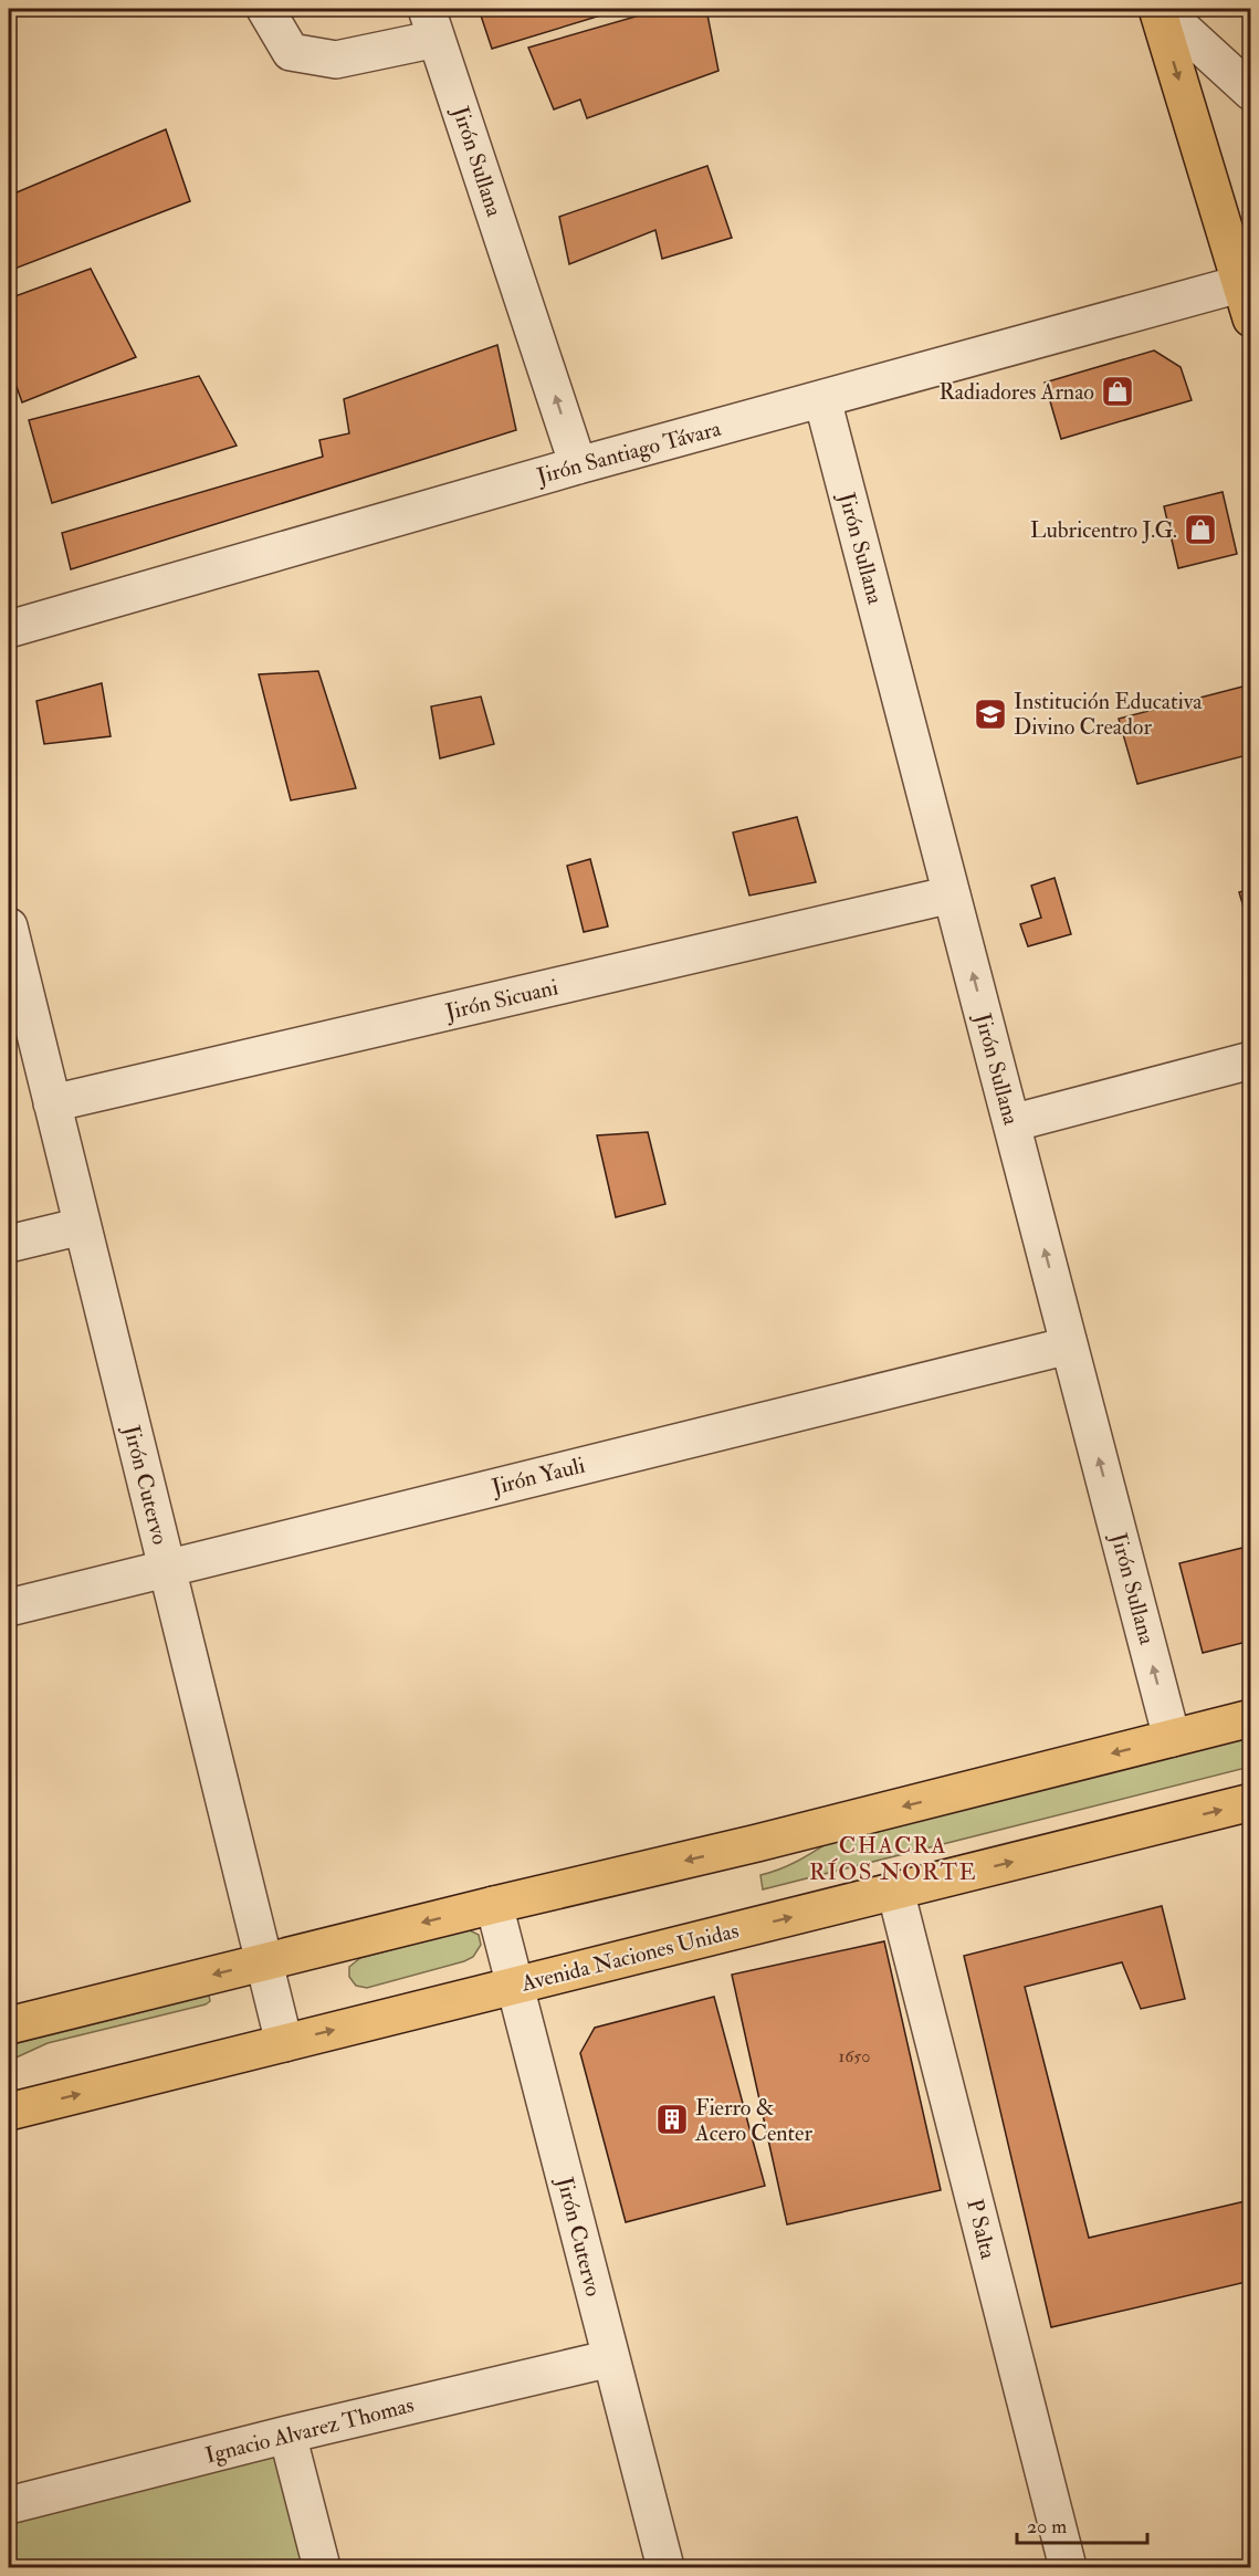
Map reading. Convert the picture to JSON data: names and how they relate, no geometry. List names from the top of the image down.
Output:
{
  "streets": {
    "main road": ["Avenida Naciones Unidas"],
    "street": [
      "Jirón Sullana",
      "Jirón Santiago Távara",
      "Jirón Sicuani",
      "Jirón Yauli",
      "Jirón Cutervo",
      "P Salta",
      "Ignacio Alvarez Thomas"
    ]
  },
  "crossings": [
    ["Jirón Sullana", "Jirón Santiago Távara"],
    ["Jirón Sullana", "Jirón Sicuani"],
    ["Jirón Sullana", "Jirón Yauli"],
    ["Jirón Sicuani", "Jirón Cutervo"],
    ["Jirón Yauli", "Jirón Cutervo"],
    ["Jirón Cutervo", "Avenida Naciones Unidas"],
    ["Jirón Cutervo", "Ignacio Alvarez Thomas"],
    ["Avenida Naciones Unidas", "P Salta"]
  ],
  "one_way": ["Jirón Sullana"],
  "districts": ["CHACRA RÍOS NORTE"],
  "places": {
    "shop": ["Radiadores Arnao", "Lubricentro J.G."],
    "school or university": ["Institución Educativa Divino Creador"],
    "building": ["Fierro & Acero Center"]
  },
  "house_numbers": ["1650"],
  "scale_bar": "20 m"
}
